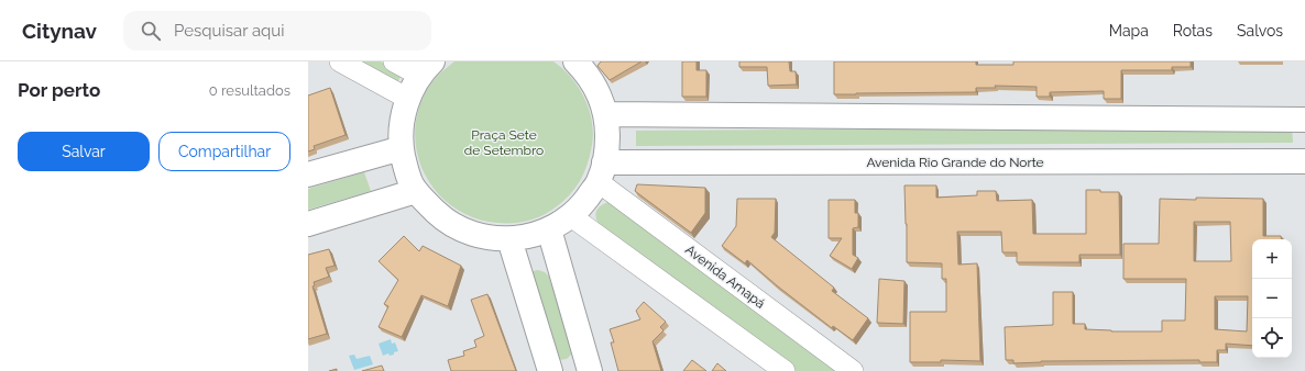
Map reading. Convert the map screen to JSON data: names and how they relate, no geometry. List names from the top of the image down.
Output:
{
  "streets": {
    "main road": ["Avenida Rio Grande do Norte"],
    "street": ["Avenida Amapá"]
  },
  "crossings": [
    ["Avenida Rio Grande do Norte", "Avenida Amapá"]
  ],
  "parks": ["Praça Sete de Setembro"],
  "page": {
    "header": "Citynav",
    "search": "Pesquisar aqui",
    "nav": ["Mapa", "Rotas", "Salvos"],
    "heading": ["Por perto", "0 resultados"],
    "buttons": ["Salvar", "Compartilhar"],
    "map_buttons": ["+", "−"]
  }
}
